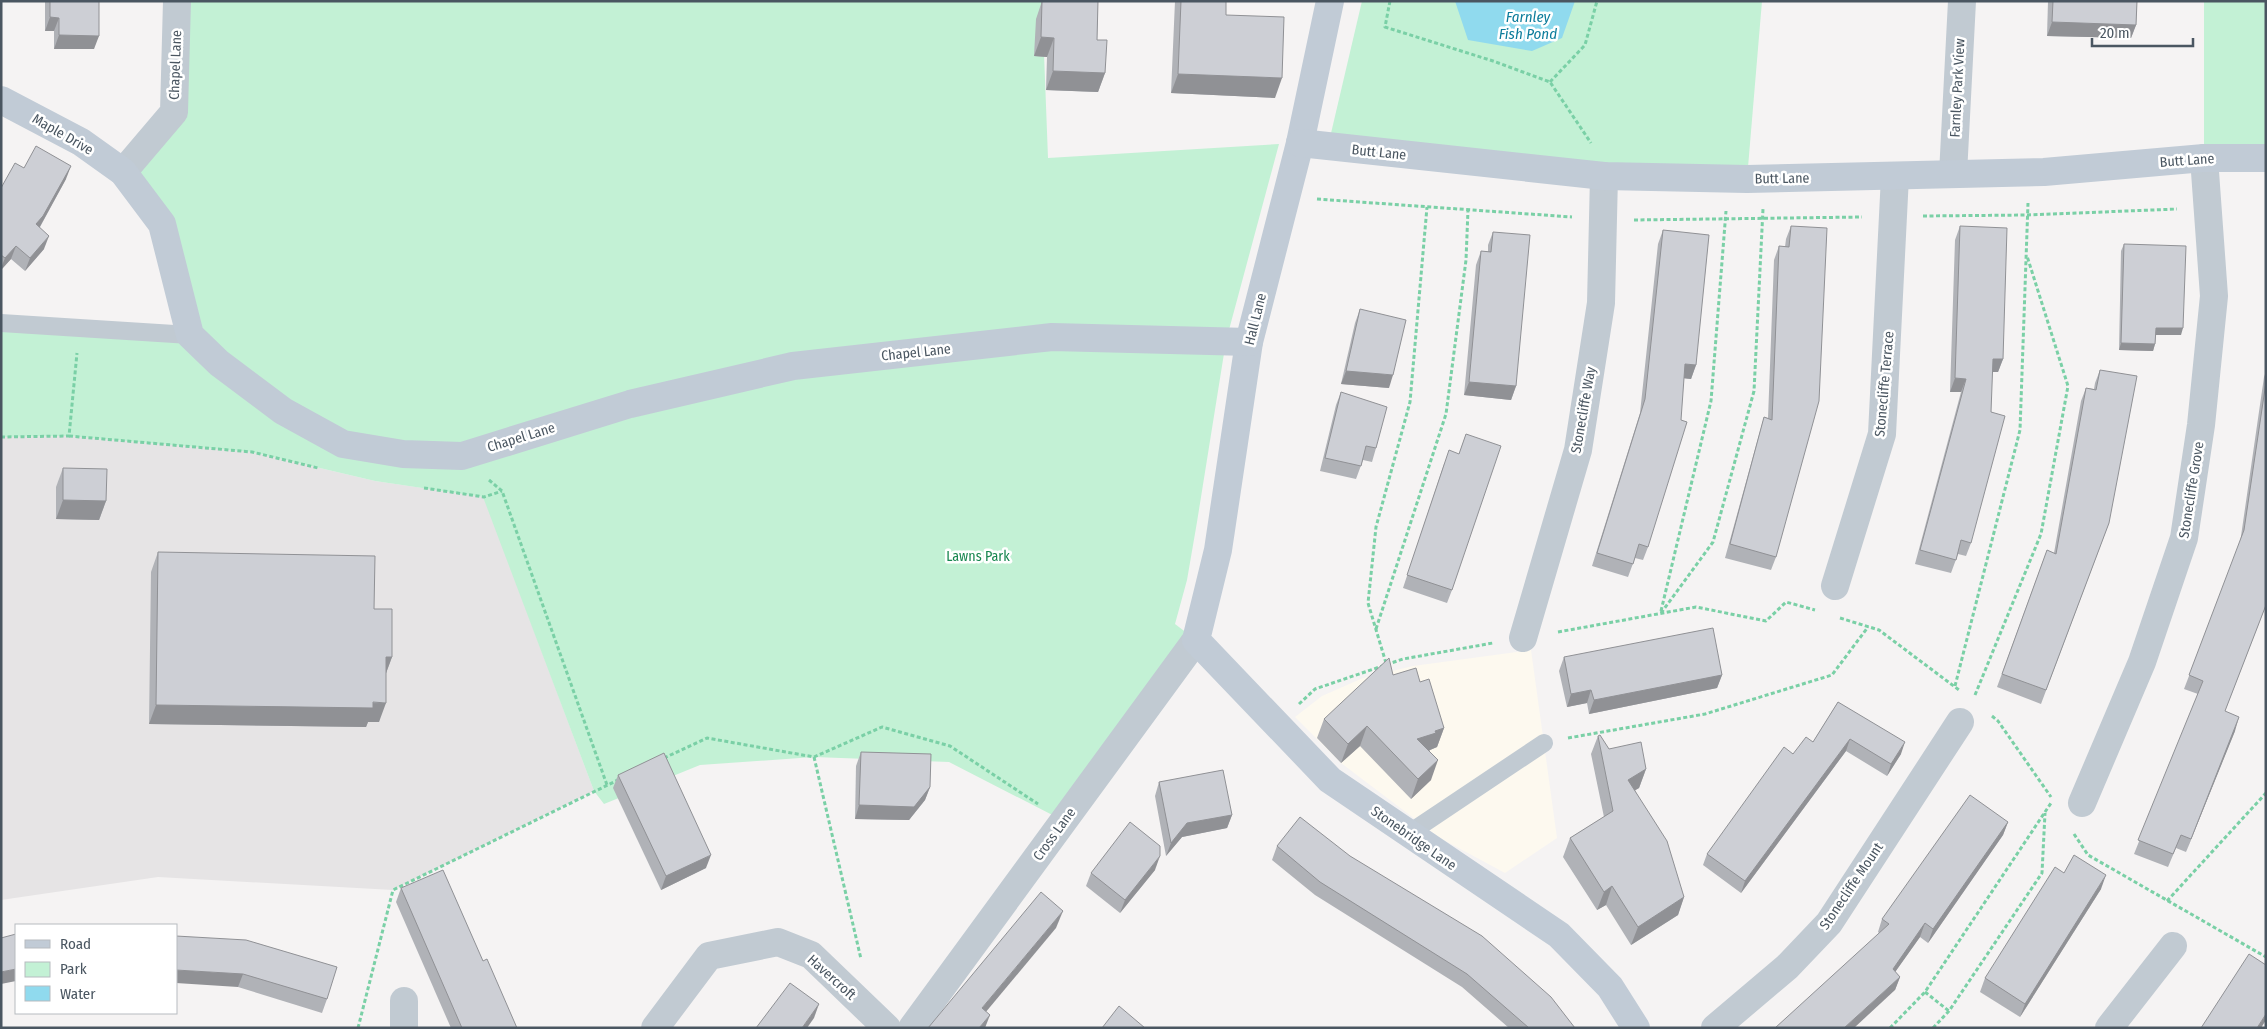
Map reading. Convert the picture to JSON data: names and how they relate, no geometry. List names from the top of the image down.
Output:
{
  "streets": {
    "street": [
      "Chapel Lane",
      "Farnley Park View",
      "Maple Drive",
      "Butt Lane",
      "Hall Lane",
      "Stonecliffe Terrace",
      "Stonecliffe Way",
      "Stonecliffe Grove",
      "Cross Lane",
      "Stonebridge Lane",
      "Stonecliffe Mount",
      "Havercroft"
    ]
  },
  "crossings": [
    ["Chapel Lane", "Maple Drive"],
    ["Chapel Lane", "Hall Lane"],
    ["Farnley Park View", "Butt Lane"],
    ["Butt Lane", "Hall Lane"],
    ["Butt Lane", "Stonecliffe Terrace"],
    ["Butt Lane", "Stonecliffe Way"],
    ["Butt Lane", "Stonecliffe Grove"],
    ["Hall Lane", "Cross Lane"],
    ["Hall Lane", "Stonebridge Lane"],
    ["Cross Lane", "Stonebridge Lane"]
  ],
  "water": ["Farnley Fish Pond"],
  "parks": ["Lawns Park"],
  "legend": ["Road", "Park", "Water"],
  "scale_bar": "20 m"
}
